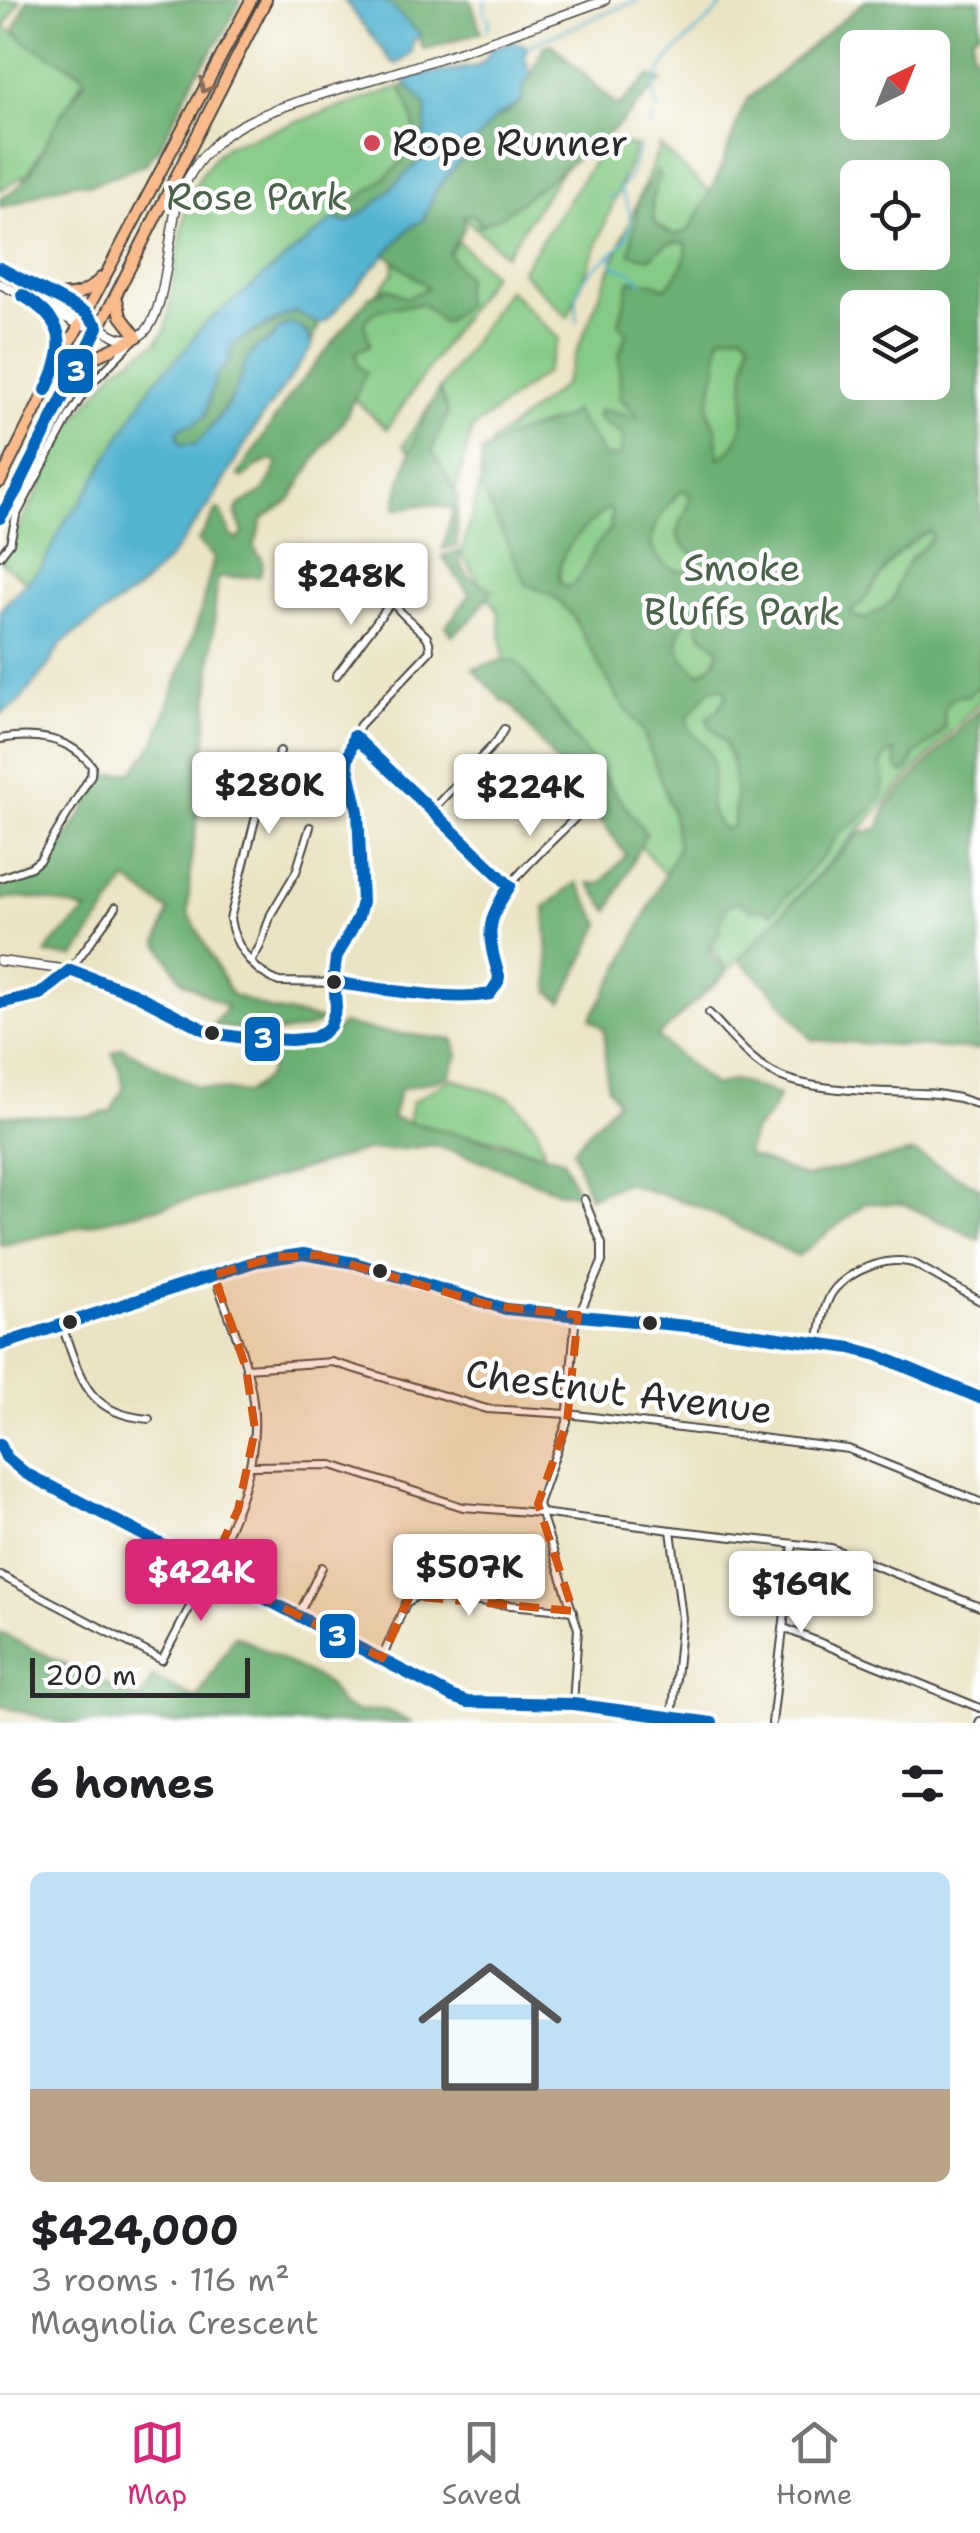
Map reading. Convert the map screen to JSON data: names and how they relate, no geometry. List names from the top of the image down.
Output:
{
  "streets": {
    "street": ["Chestnut Avenue"]
  },
  "parks": ["Rose Park", "Smoke Bluffs Park"],
  "places": ["Rope Runner"],
  "lines": ["transit line 3"],
  "scale_bar": "200 m",
  "north": "top right",
  "page": {
    "price": [
      "$248K",
      "$280K",
      "$224K",
      "$507K",
      "$424K",
      "$169K"
    ],
    "scale": "200 m",
    "heading": "6 homes",
    "list": [
      {
        "name": "$424,000",
        "note": "3 rooms · 116 m² · Magnolia Crescent"
      }
    ],
    "tabs": ["Map", "Saved", "Home"]
  }
}
